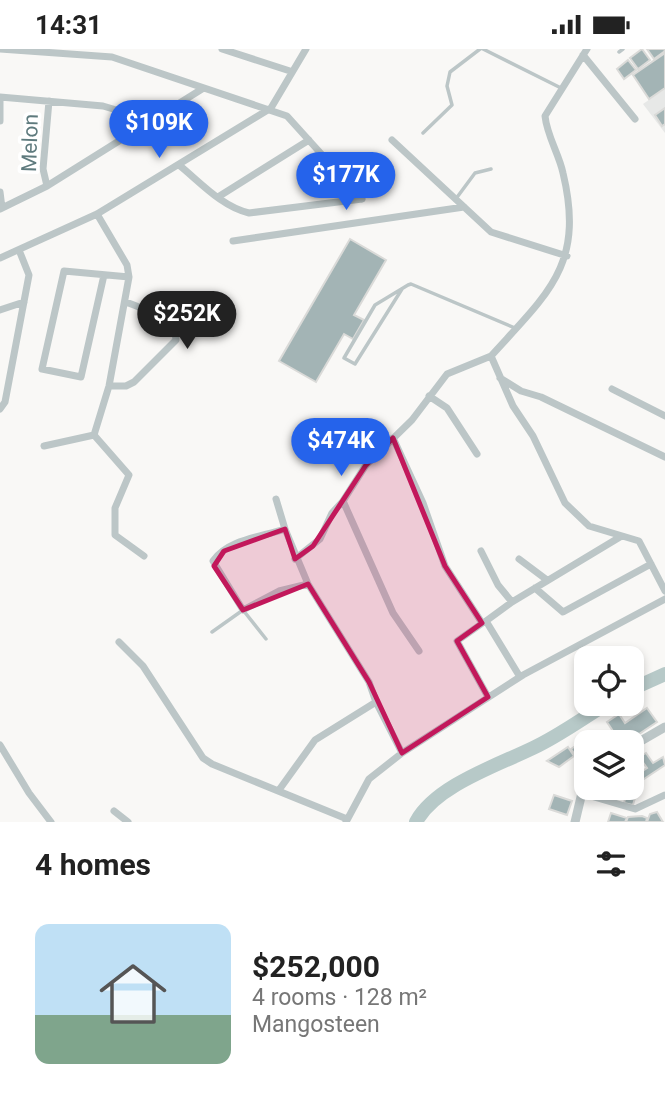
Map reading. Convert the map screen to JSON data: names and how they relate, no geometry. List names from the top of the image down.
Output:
{
  "streets": {
    "street": ["Melon"]
  },
  "page": {
    "status": "14:31",
    "price": [
      "$109K",
      "$177K",
      "$252K",
      "$474K"
    ],
    "heading": "4 homes",
    "list": [
      {
        "name": "$252,000",
        "note": "4 rooms · 128 m² · Mangosteen"
      }
    ]
  }
}
